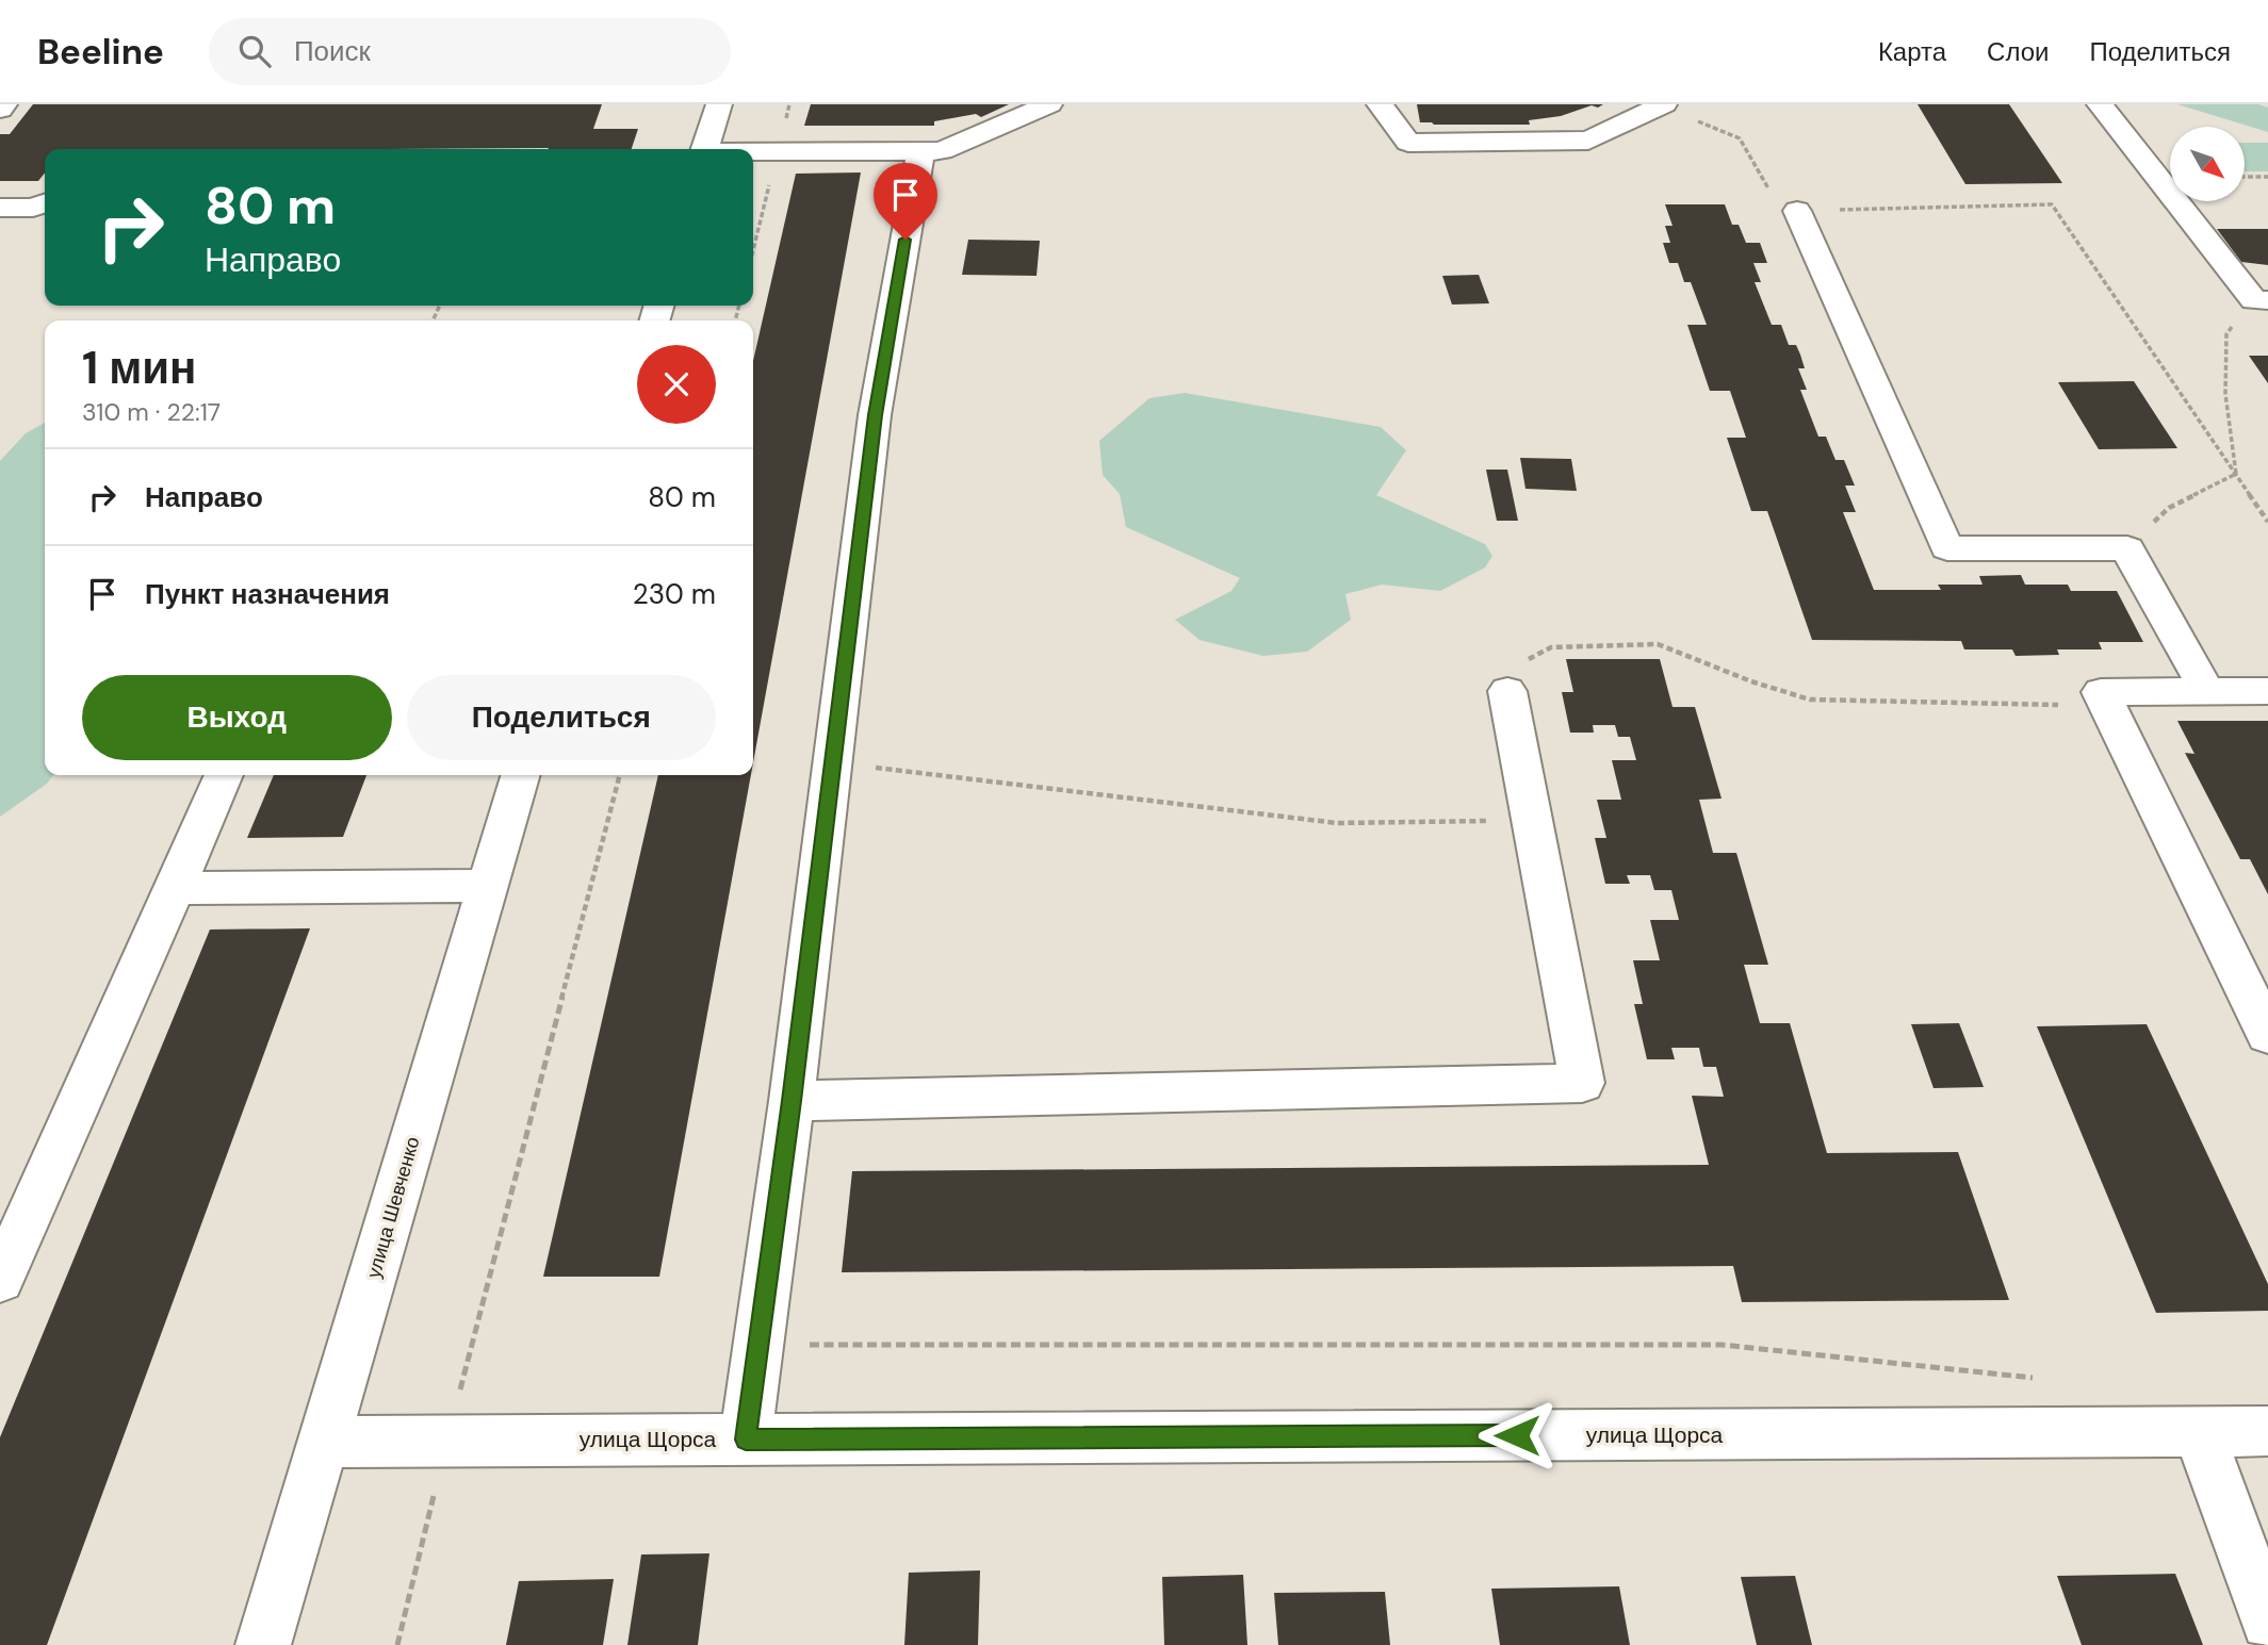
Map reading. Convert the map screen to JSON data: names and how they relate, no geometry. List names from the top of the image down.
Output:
{
  "streets": {
    "street": ["улица Шевченко", "улица Щорса"]
  },
  "crossings": [
    ["улица Шевченко", "улица Щорса"]
  ],
  "north": "bottom right",
  "page": {
    "header": "Beeline",
    "search": "Поиск",
    "nav": ["Карта", "Слои", "Поделиться"],
    "turn": ["80 m", "Направо"],
    "heading": ["1 мин", "310 m · 22:17"],
    "list": [
      {
        "name": "Направо",
        "value": "80 m"
      },
      {
        "name": "Пункт назначения",
        "value": "230 m"
      }
    ],
    "buttons": ["Выход", "Поделиться"]
  }
}
